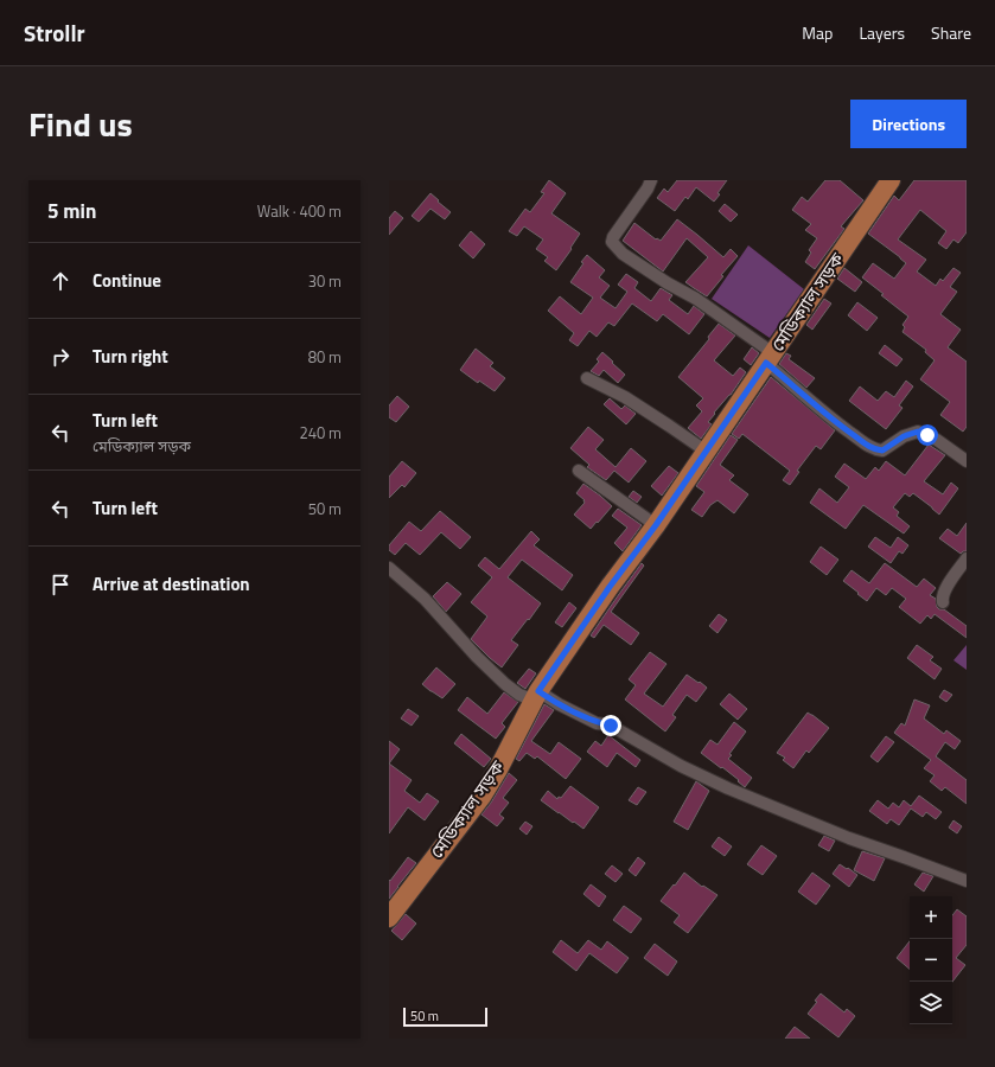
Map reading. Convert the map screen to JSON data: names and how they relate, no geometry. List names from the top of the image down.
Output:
{
  "streets": {
    "main road": ["মেডিক্যাল সড়ক"]
  },
  "scale_bar": "50 m",
  "page": {
    "header": "Strollr",
    "nav": ["Map", "Layers", "Share"],
    "title": "Find us",
    "buttons": "Directions",
    "heading": ["5 min", "Walk · 400 m"],
    "list": [
      ["Continue", "30 m"],
      ["Turn right", "80 m"],
      ["Turn left", "মেডিক্যাল সড়ক", "240 m"],
      ["Turn left", "50 m"],
      "Arrive at destination"
    ],
    "map_buttons": ["+", "−"],
    "scale": "50 m"
  }
}
